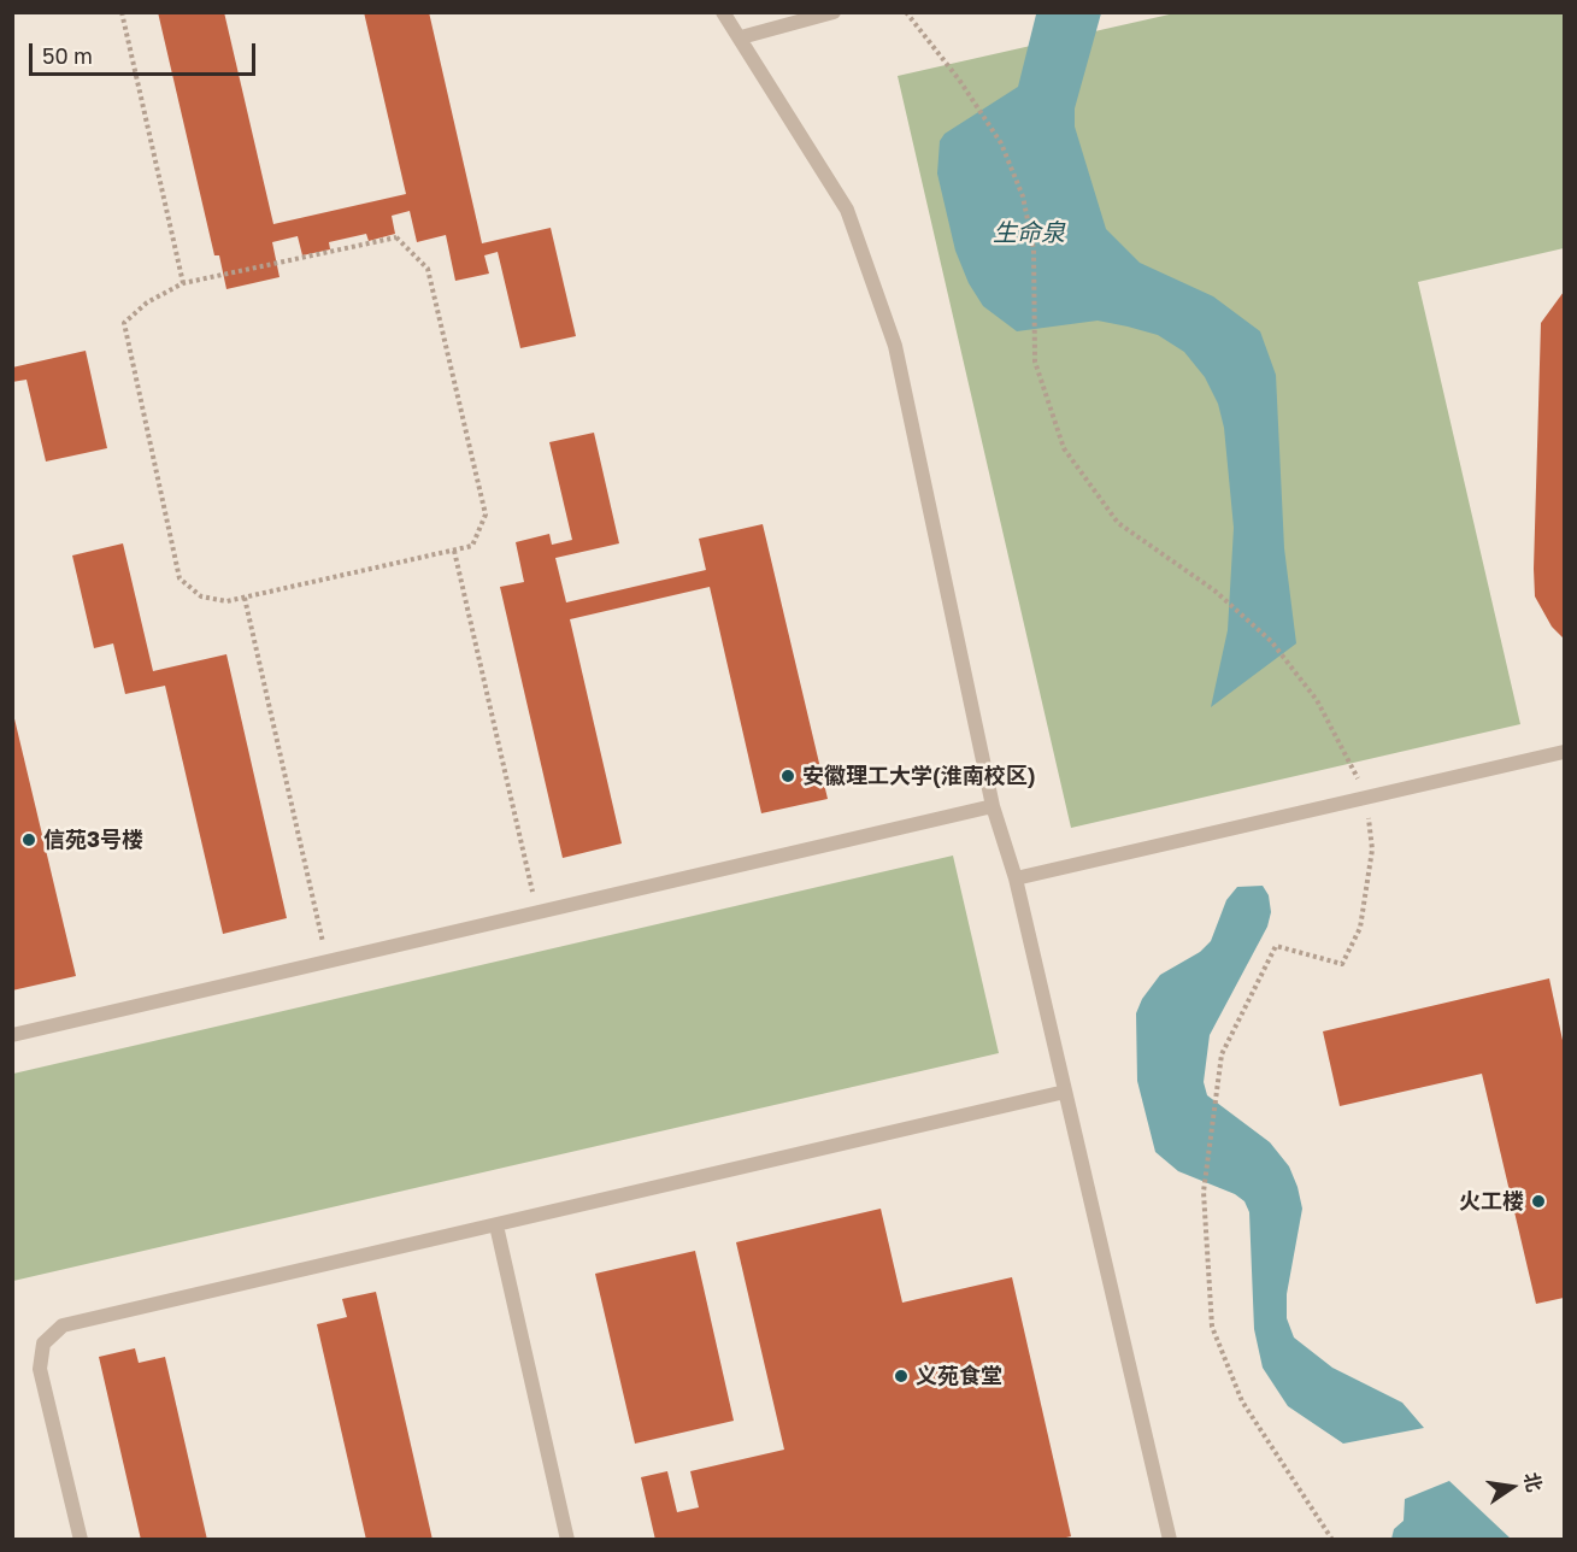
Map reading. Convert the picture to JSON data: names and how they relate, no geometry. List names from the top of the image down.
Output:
{
  "water": ["生命泉"],
  "places": [
    "安徽理工大学(淮南校区)",
    "信苑3号楼",
    "火工楼",
    "义苑食堂"
  ],
  "scale_bar": "50 m",
  "north": "right"
}
